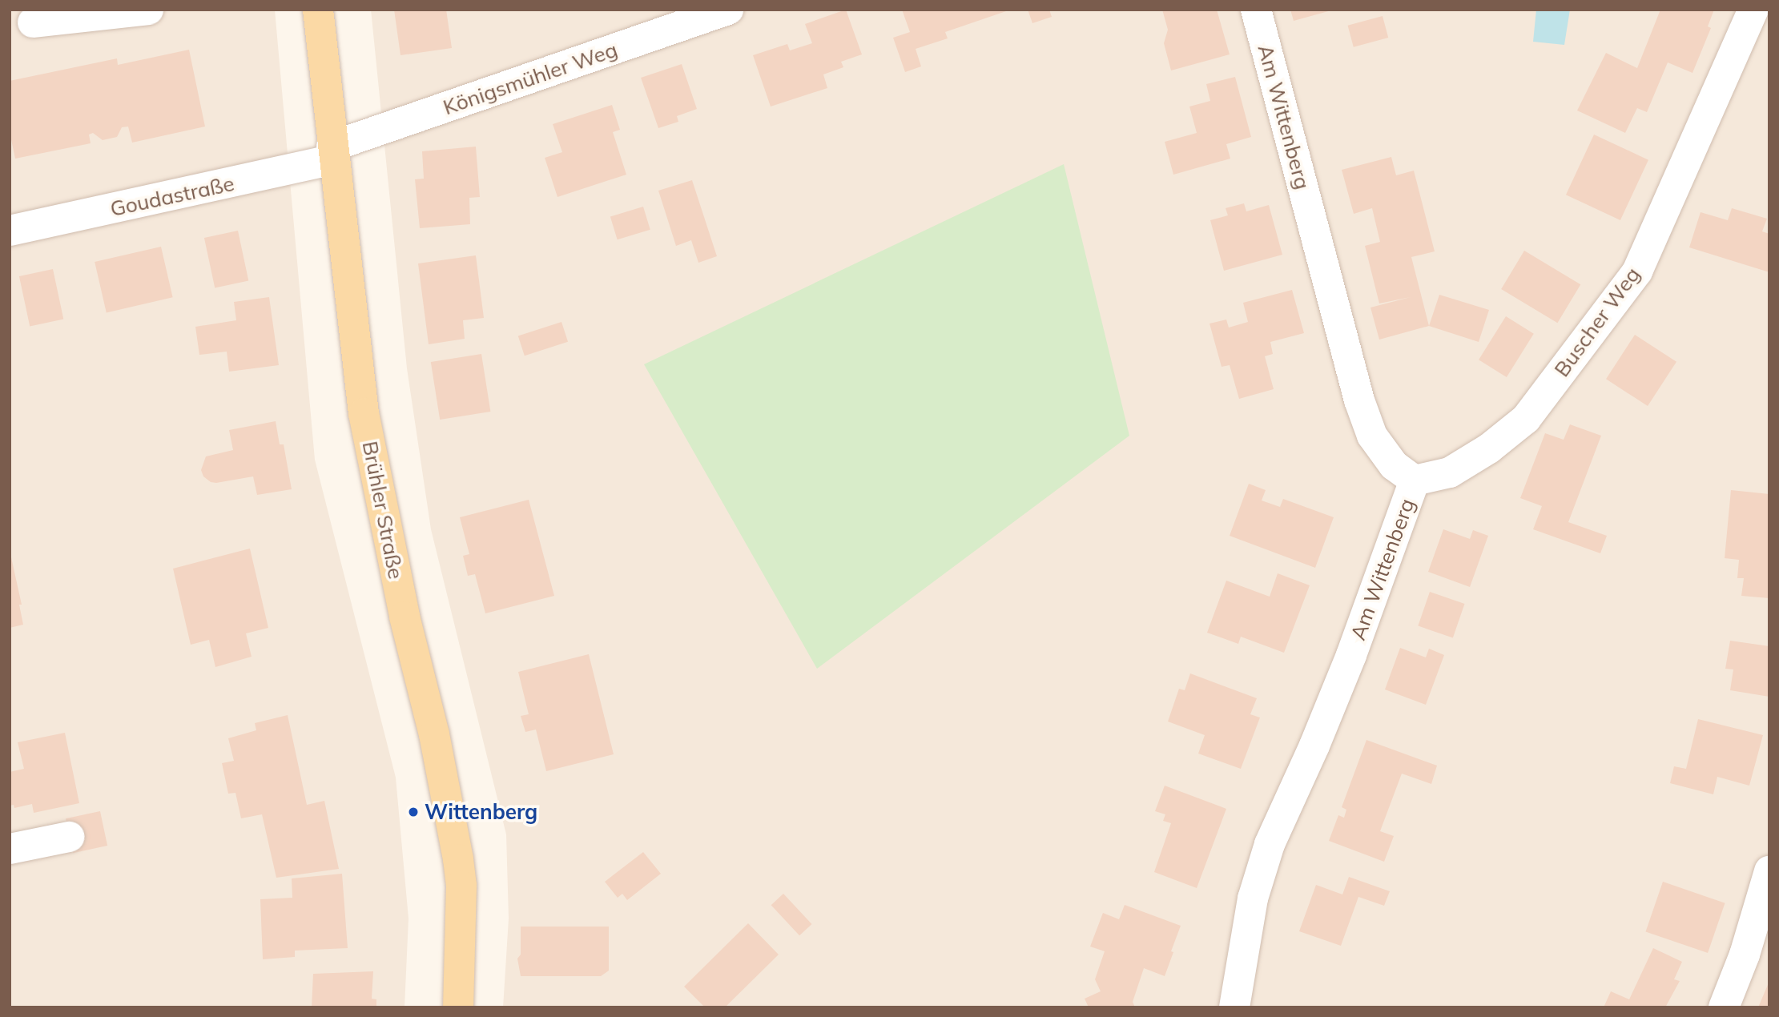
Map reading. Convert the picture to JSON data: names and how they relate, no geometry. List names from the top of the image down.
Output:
{
  "streets": {
    "main road": ["Brühler Straße"],
    "street": [
      "Königsmühler Weg",
      "Am Wittenberg",
      "Goudastraße",
      "Buscher Weg"
    ]
  },
  "crossings": [
    ["Königsmühler Weg", "Goudastraße"],
    ["Königsmühler Weg", "Brühler Straße"],
    ["Am Wittenberg", "Buscher Weg"],
    ["Goudastraße", "Brühler Straße"]
  ],
  "places": ["Wittenberg"]
}
